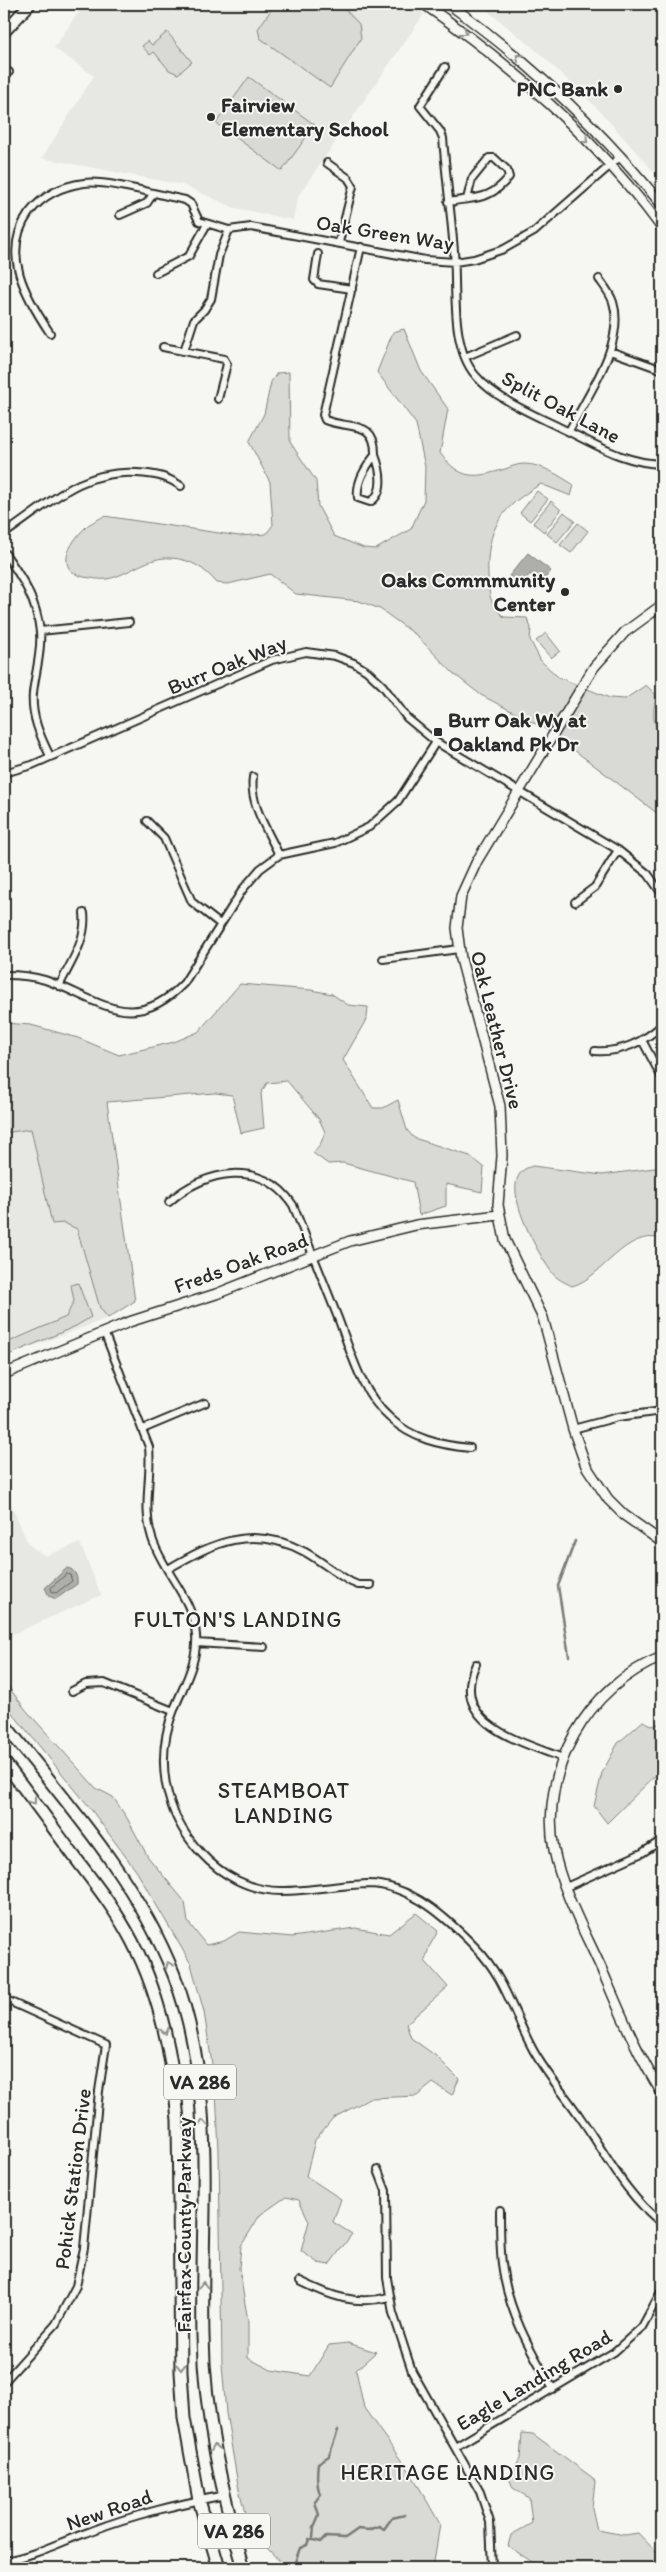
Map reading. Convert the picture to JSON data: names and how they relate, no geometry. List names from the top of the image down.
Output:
{
  "streets": {
    "highway": ["VA 286", "Fairfax County Parkway"],
    "street": [
      "Oak Green Way",
      "Split Oak Lane",
      "Burr Oak Way",
      "Oak Leather Drive",
      "Freds Oak Road",
      "Pohick Station Drive",
      "Eagle Landing Road",
      "New Road"
    ]
  },
  "crossings": [
    ["Oak Green Way", "Split Oak Lane"],
    ["Burr Oak Way", "Oak Leather Drive"],
    ["Oak Leather Drive", "Freds Oak Road"],
    ["Fairfax County Parkway", "New Road"]
  ],
  "districts": ["FULTON'S LANDING", "STEAMBOAT LANDING", "HERITAGE LANDING"],
  "places": {
    "other": ["PNC Bank", "Fairview Elementary School", "Oaks Commmunity Center"],
    "transit": ["Burr Oak Wy at Oakland Pk Dr"]
  }
}
